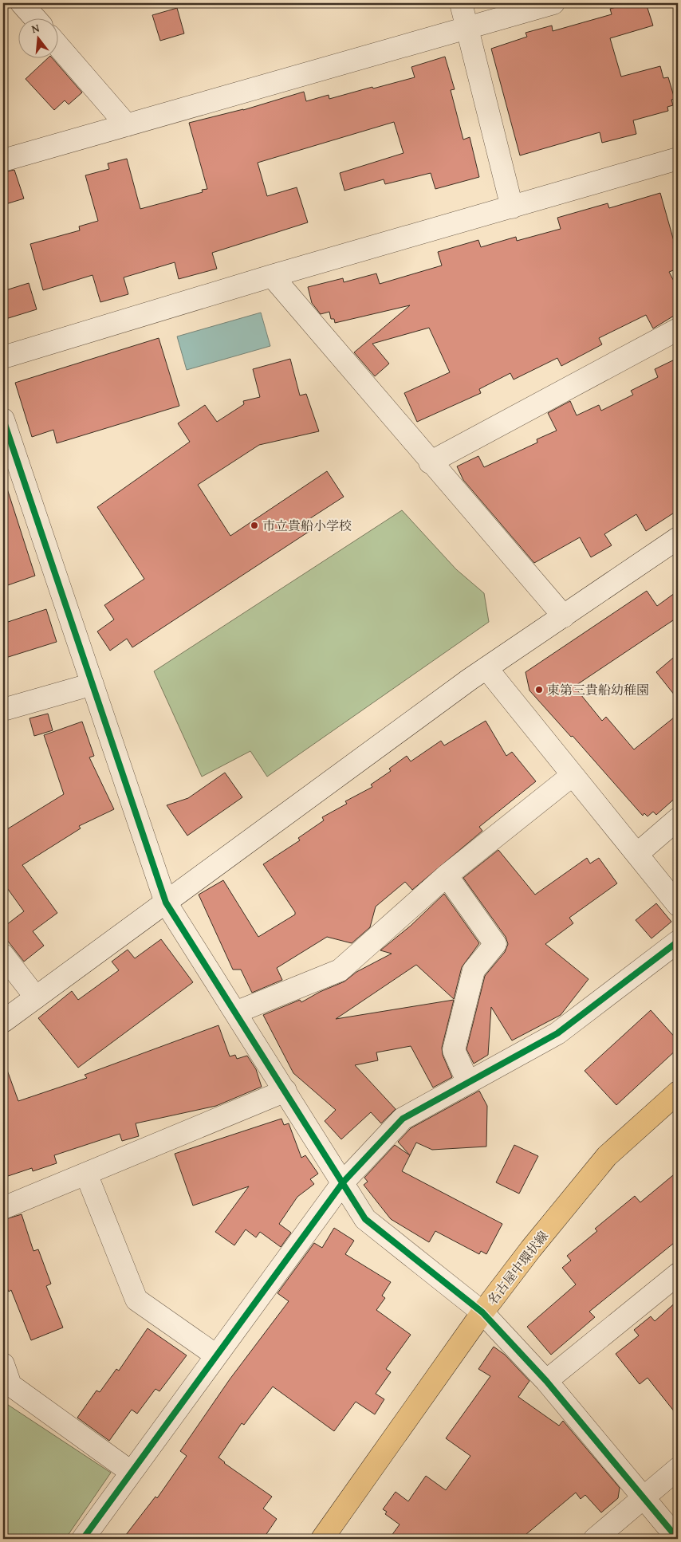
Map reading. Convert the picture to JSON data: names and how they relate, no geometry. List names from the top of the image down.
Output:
{
  "streets": {
    "main road": ["名古屋中環状線"]
  },
  "places": ["市立貴船小学校", "東第三貴船幼稚園"],
  "north": "top"
}
